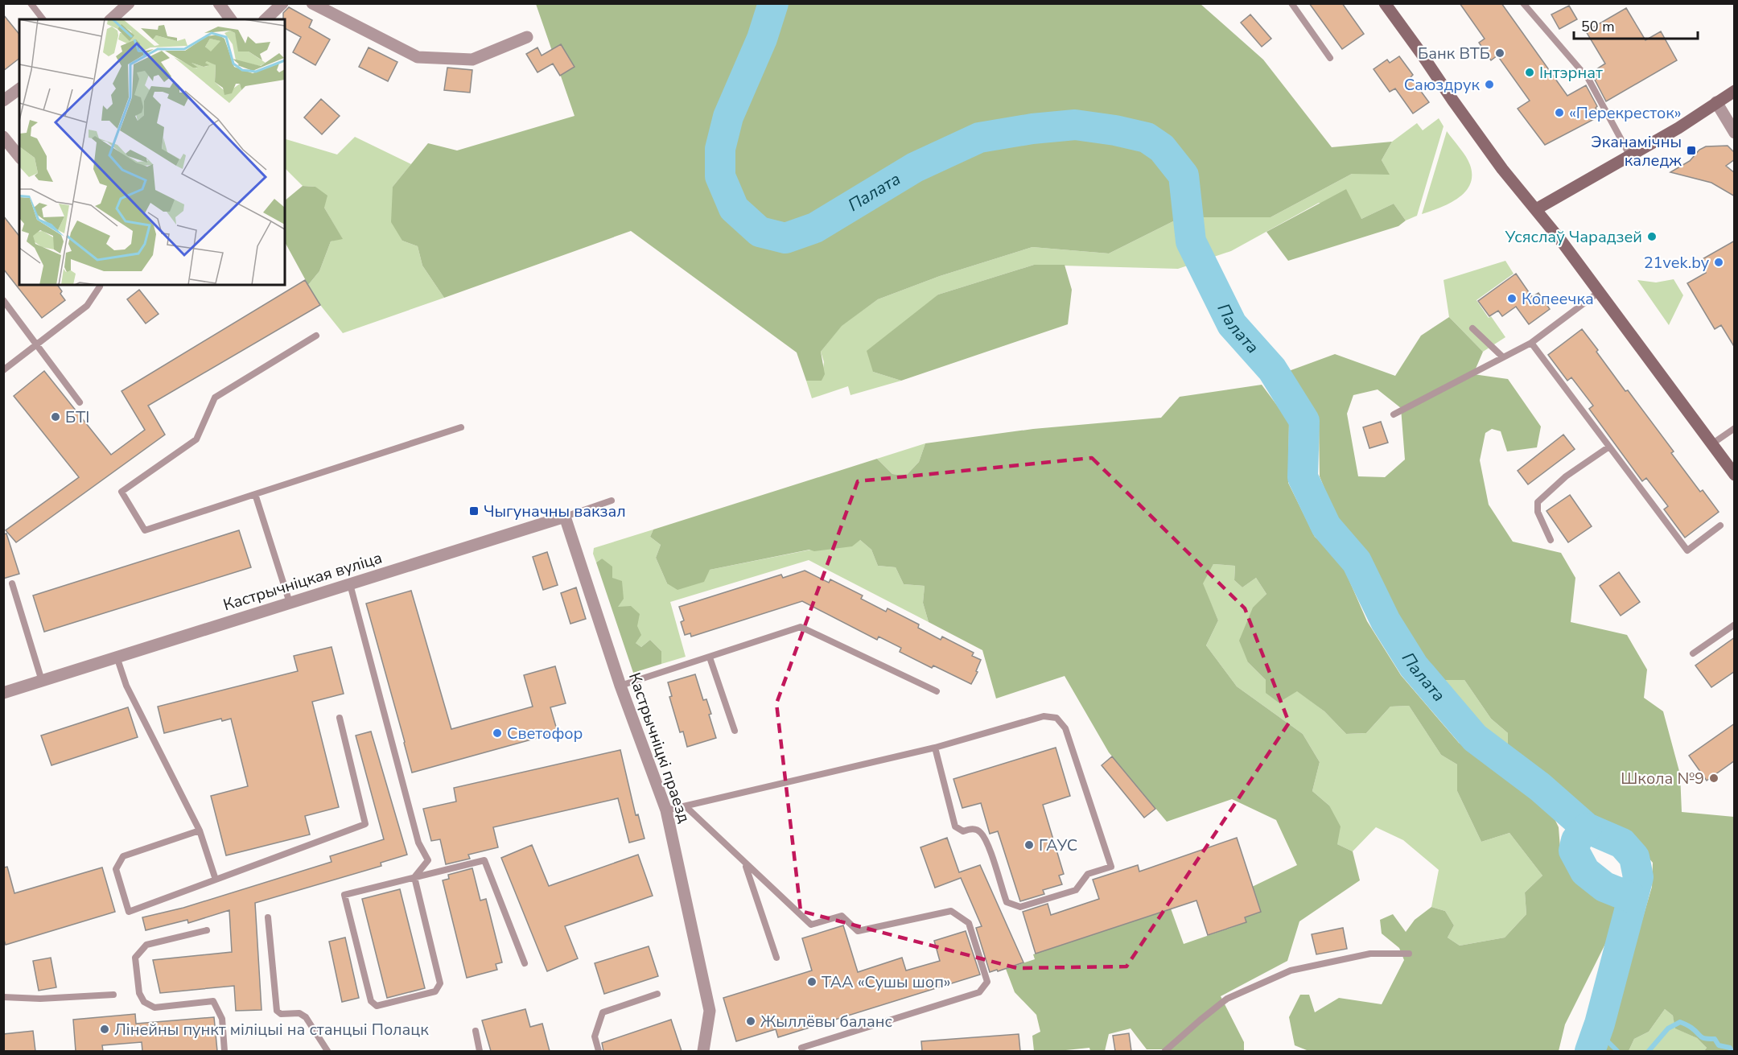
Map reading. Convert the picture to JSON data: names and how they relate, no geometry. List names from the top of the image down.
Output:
{
  "streets": {
    "street": ["Кастрычніцкая вуліца", "Кастрычніцкі праезд"]
  },
  "crossings": [
    ["Кастрычніцкая вуліца", "Кастрычніцкі праезд"]
  ],
  "water": ["Палата"],
  "places": {
    "other": [
      "Банк ВТБ",
      "Інтэрнат",
      "Саюздрук",
      "«Перекресток»",
      "Усяслаў Чарадзей",
      "21vek.by",
      "Копеечка",
      "БТІ",
      "Светофор",
      "Школа №9",
      "ГАУС",
      "ТАА «Сушы шоп»",
      "Жыллёвы баланс",
      "Лінейны пункт міліцыі на станцыі Полацк"
    ],
    "transit": ["Эканамічны каледж", "Чыгуначны вакзал"]
  },
  "scale_bar": "50 m"
}
